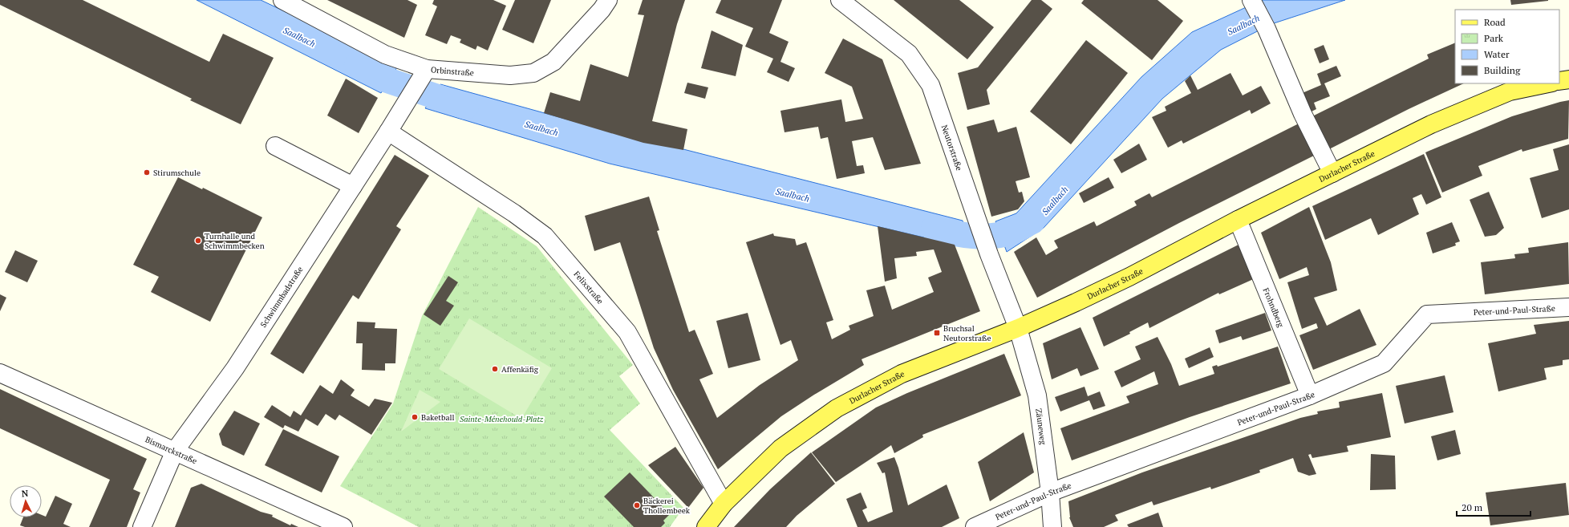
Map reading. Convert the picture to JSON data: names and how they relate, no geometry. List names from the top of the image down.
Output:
{
  "streets": {
    "main road": ["Durlacher Straße"],
    "street": [
      "Orbinstraße",
      "Neutorstraße",
      "Felixstraße",
      "Schwimmbadstraße",
      "Frohndberg",
      "Peter-und-Paul-Straße",
      "Zäuneweg",
      "Bismarckstraße"
    ]
  },
  "crossings": [
    ["Orbinstraße", "Schwimmbadstraße"],
    ["Neutorstraße", "Durlacher Straße"],
    ["Neutorstraße", "Zäuneweg"],
    ["Durlacher Straße", "Felixstraße"],
    ["Durlacher Straße", "Frohndberg"],
    ["Durlacher Straße", "Zäuneweg"],
    ["Felixstraße", "Schwimmbadstraße"],
    ["Schwimmbadstraße", "Bismarckstraße"],
    ["Frohndberg", "Peter-und-Paul-Straße"],
    ["Peter-und-Paul-Straße", "Zäuneweg"]
  ],
  "water": ["Saalbach"],
  "parks": ["Sainte-Ménehould-Platz"],
  "places": {
    "other": [
      "Stirumschule",
      "Turnhalle und Schwimmbecken",
      "Affenkäfig",
      "Baketball",
      "Bäckerei Thollembeek"
    ],
    "transit": ["Bruchsal Neutorstraße"]
  },
  "legend": [
    "Road",
    "Park",
    "Water",
    "Building"
  ],
  "scale_bar": "20 m",
  "north": "top"
}
